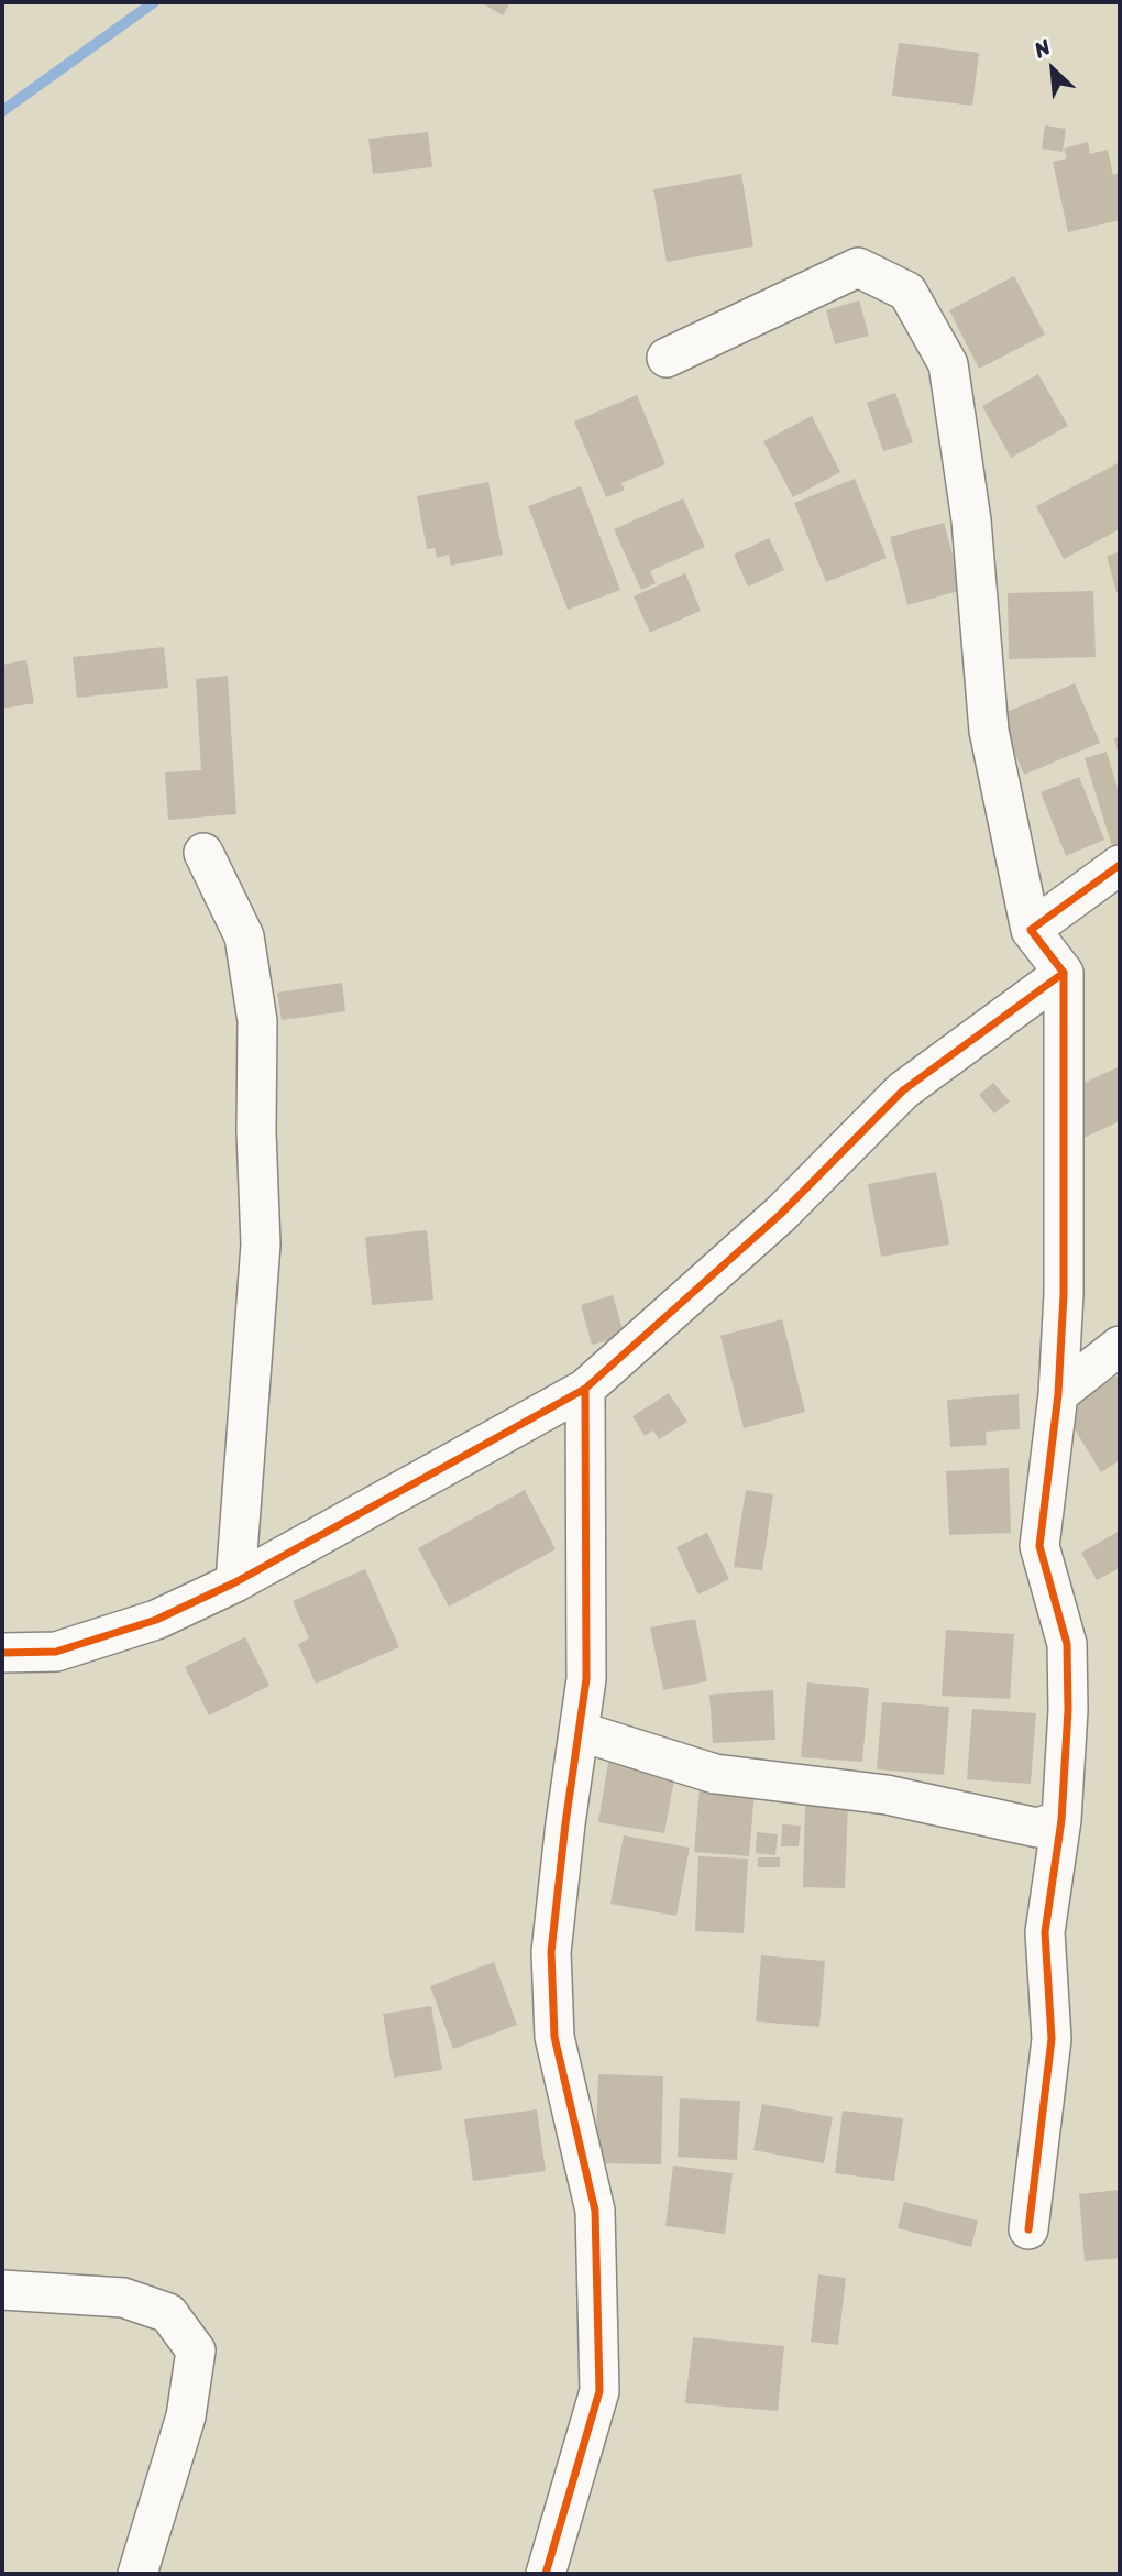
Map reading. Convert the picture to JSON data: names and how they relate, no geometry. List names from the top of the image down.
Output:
{
  "north": "top left"
}
